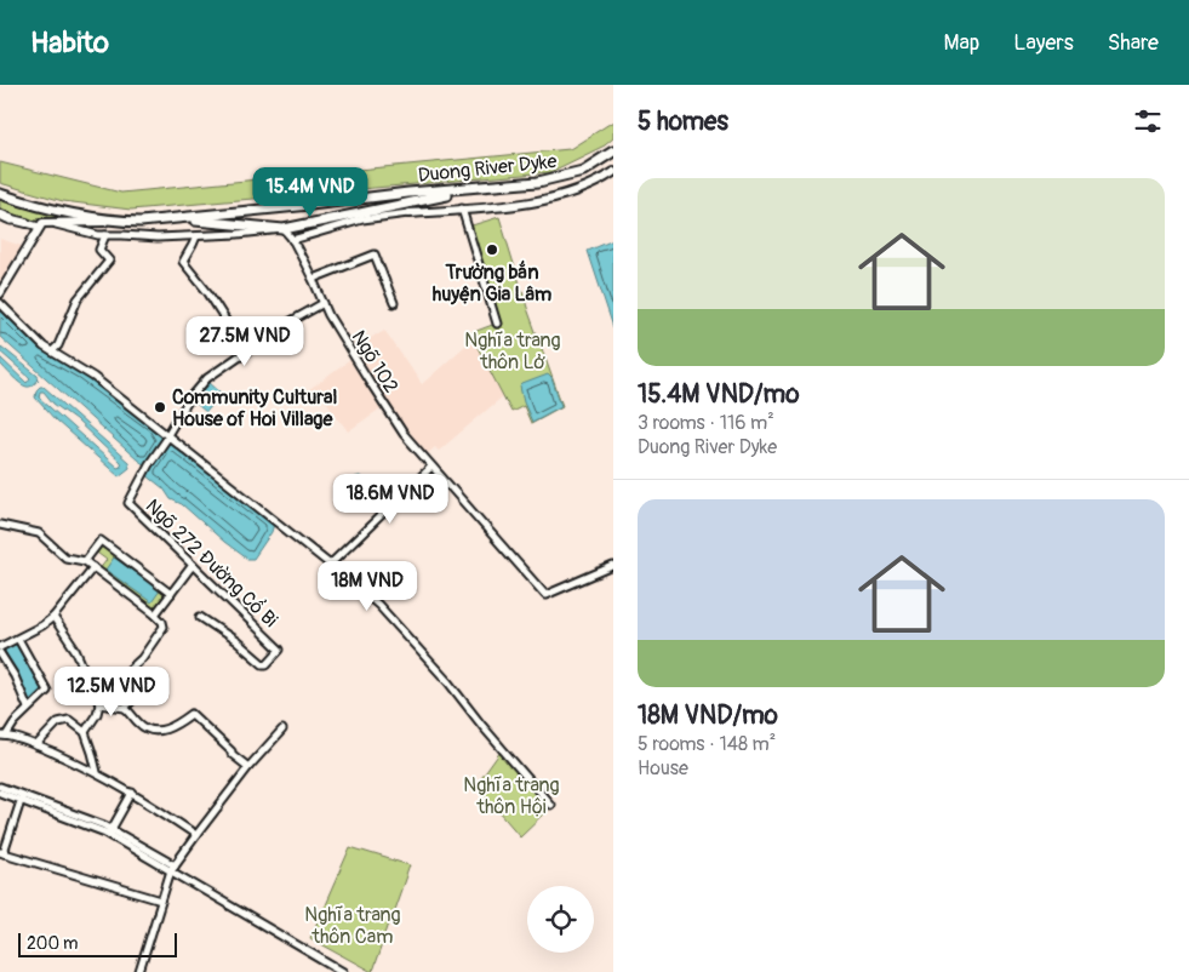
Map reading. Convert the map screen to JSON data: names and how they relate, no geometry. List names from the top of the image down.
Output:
{
  "streets": {
    "main road": ["Duong River Dyke"],
    "street": ["Ngõ 102", "Ngõ 272 Đường Cổ Bi"]
  },
  "parks": ["Nghĩa trang thôn Lở", "Nghĩa trang thôn Hội", "Nghĩa trang thôn Cam"],
  "places": ["Trường bắn huyện Gia Lâm", "Community Cultural House of Hoi Village"],
  "scale_bar": "200 m",
  "page": {
    "header": "Habito",
    "nav": ["Map", "Layers", "Share"],
    "heading": "5 homes",
    "list": [
      {
        "name": "15.4M VND/mo",
        "note": "3 rooms · 116 m² · Duong River Dyke"
      },
      {
        "name": "18M VND/mo",
        "note": "5 rooms · 148 m² · House"
      }
    ],
    "price": [
      "15.4M VND",
      "27.5M VND",
      "18.6M VND",
      "18M VND",
      "12.5M VND"
    ],
    "scale": "200 m"
  }
}
